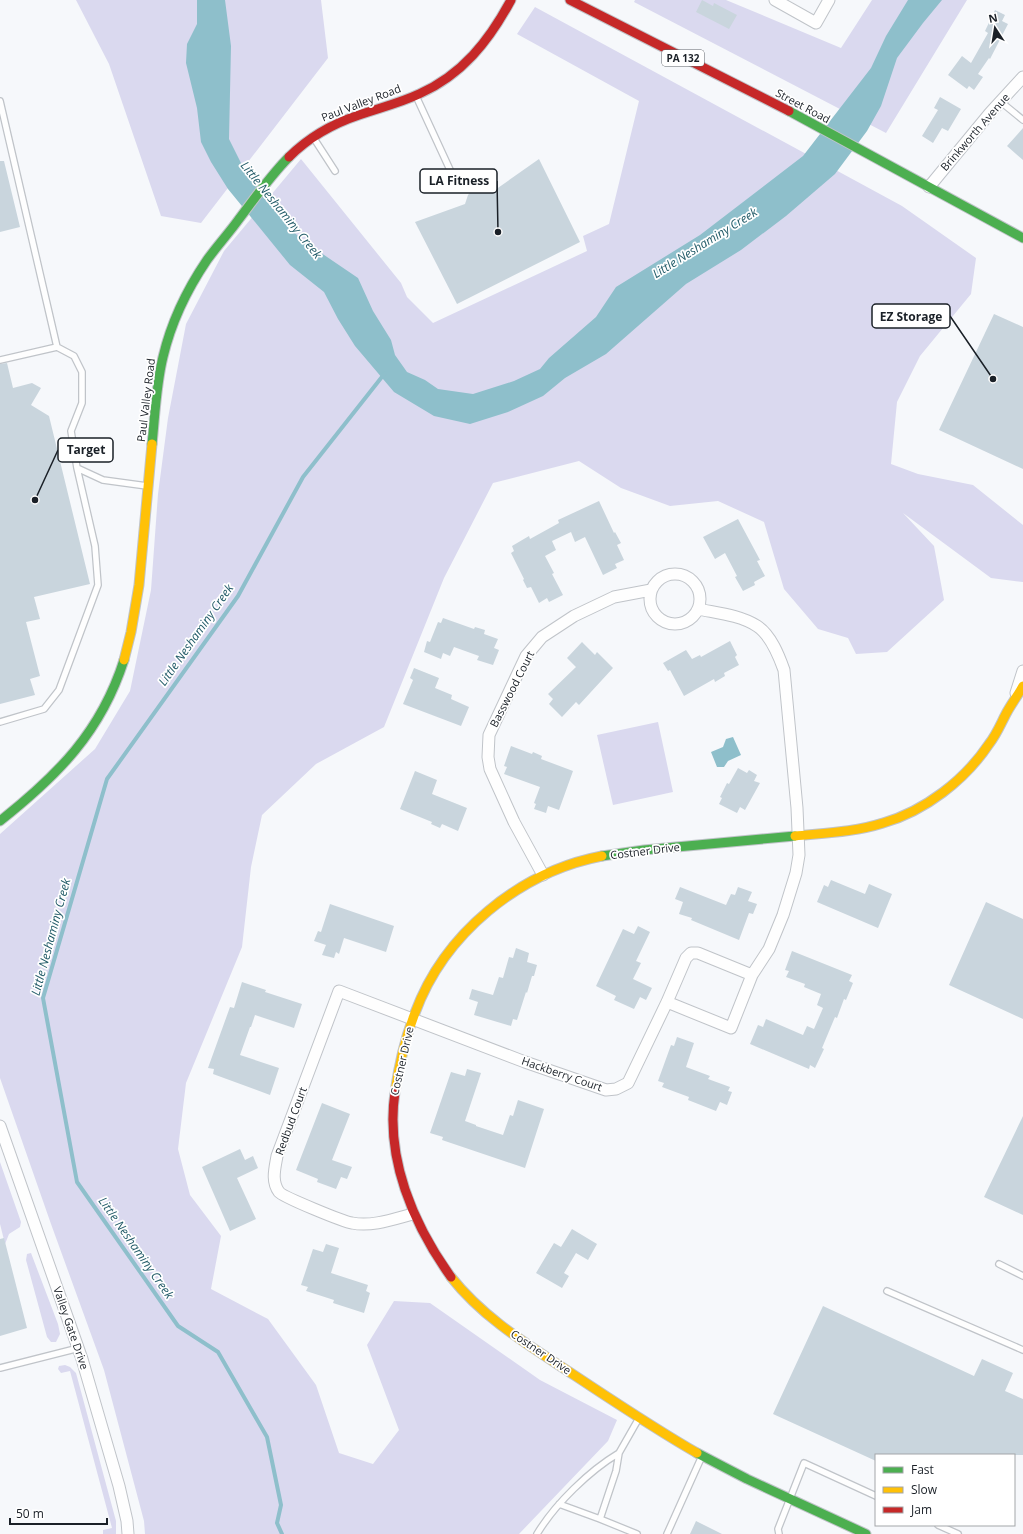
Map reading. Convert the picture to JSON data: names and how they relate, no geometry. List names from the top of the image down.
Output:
{
  "streets": {
    "street": [
      "PA 132",
      "Paul Valley Road",
      "Street Road",
      "Brinkworth Avenue",
      "Basswood Court",
      "Costner Drive",
      "Hackberry Court",
      "Redbud Court",
      "Valley Gate Drive"
    ]
  },
  "crossings": [
    ["Street Road", "Brinkworth Avenue"],
    ["Basswood Court", "Costner Drive"],
    ["Costner Drive", "Hackberry Court"],
    ["Costner Drive", "Redbud Court"],
    ["Hackberry Court", "Redbud Court"]
  ],
  "water": ["Little Neshaminy Creek"],
  "places": ["LA Fitness", "EZ Storage", "Target"],
  "legend": ["Fast", "Slow", "Jam"],
  "scale_bar": "50 m",
  "north": "top"
}
